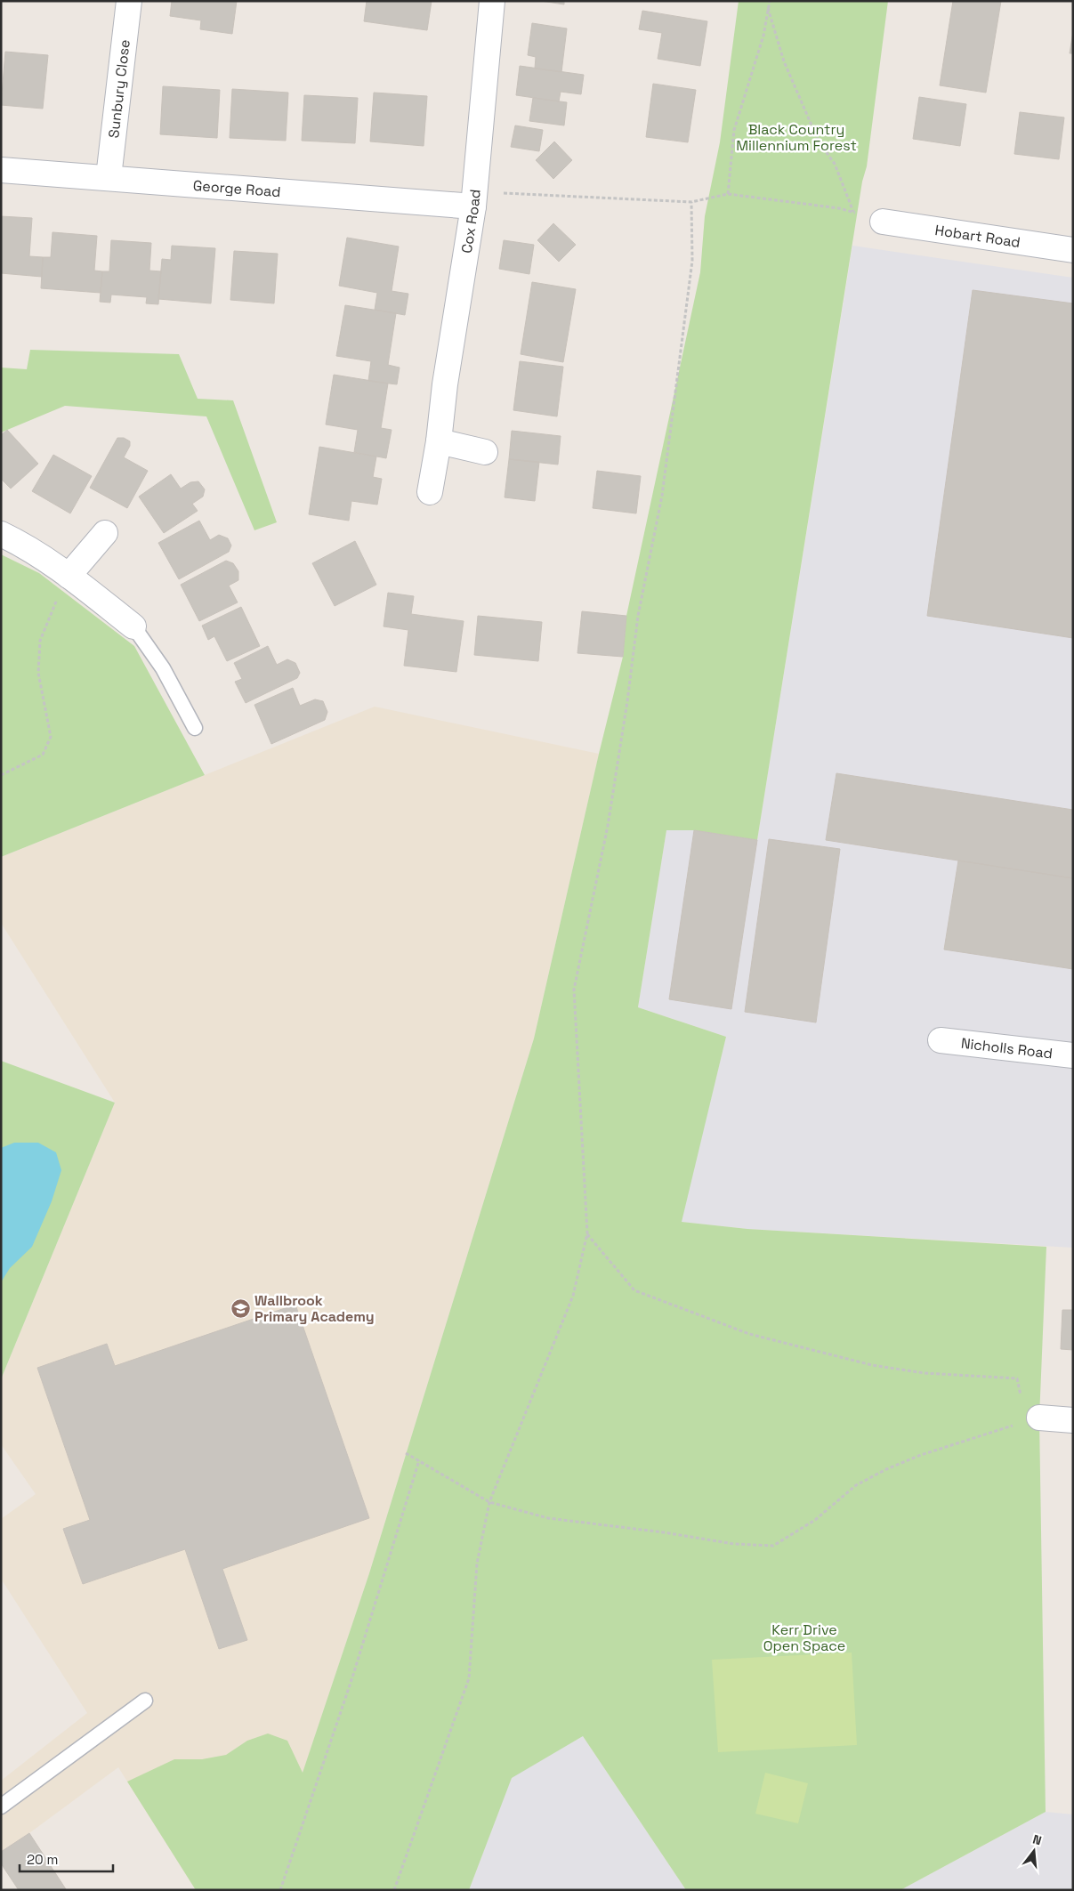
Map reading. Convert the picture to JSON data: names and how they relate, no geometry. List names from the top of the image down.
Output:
{
  "streets": {
    "street": [
      "Sunbury Close",
      "George Road",
      "Cox Road",
      "Hobart Road",
      "Nicholls Road"
    ]
  },
  "crossings": [
    ["Sunbury Close", "George Road"],
    ["George Road", "Cox Road"]
  ],
  "parks": ["Black Country Millennium Forest", "Kerr Drive Open Space"],
  "places": {
    "school or university": ["Wallbrook Primary Academy"]
  },
  "scale_bar": "20 m",
  "north": "top"
}
